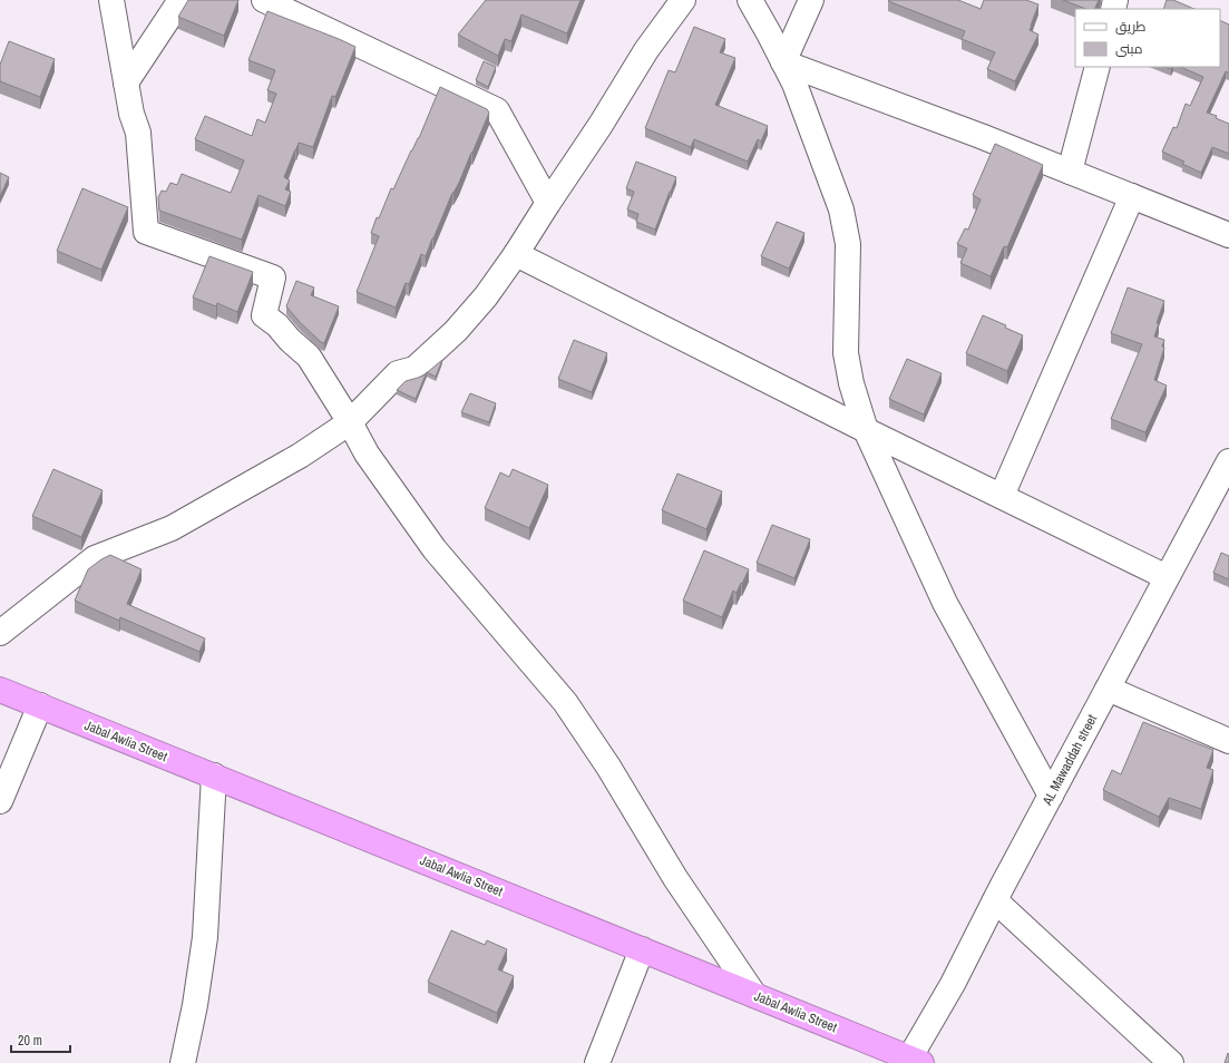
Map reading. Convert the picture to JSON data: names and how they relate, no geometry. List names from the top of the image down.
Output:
{
  "streets": {
    "highway": ["Jabal Awlia Street"],
    "street": ["AL Mawaddah street"]
  },
  "crossings": [
    ["Jabal Awlia Street", "AL Mawaddah street"]
  ],
  "legend": ["طريق", "مبنى"],
  "scale_bar": "20 m"
}
